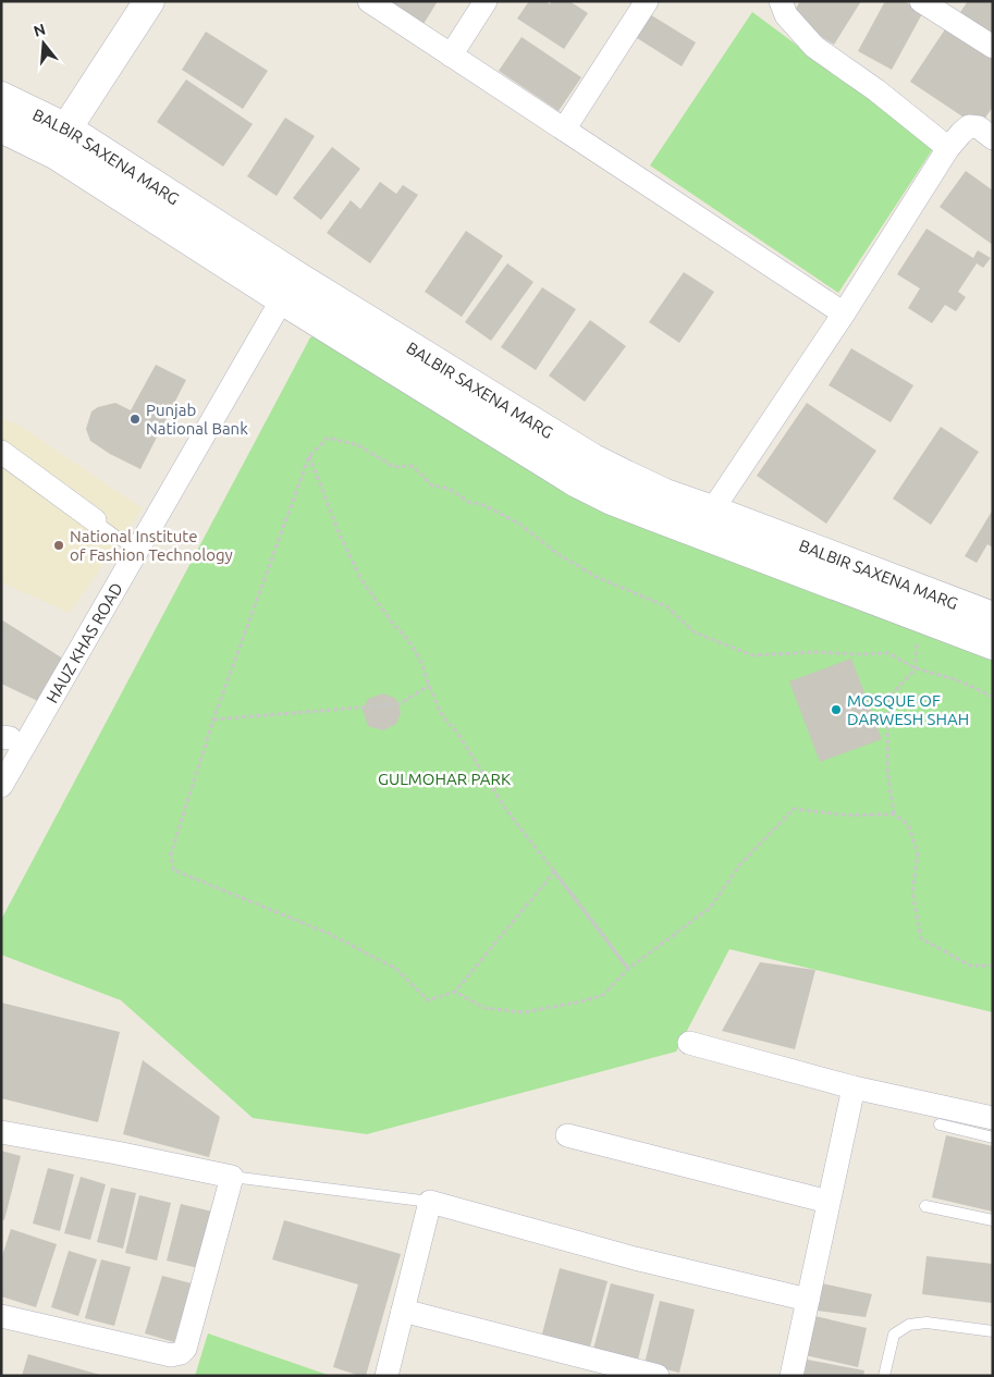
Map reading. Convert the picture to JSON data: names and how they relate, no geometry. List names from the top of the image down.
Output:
{
  "streets": {
    "street": ["BALBIR SAXENA MARG", "HAUZ KHAS ROAD"]
  },
  "crossings": [
    ["BALBIR SAXENA MARG", "HAUZ KHAS ROAD"]
  ],
  "parks": ["GULMOHAR PARK"],
  "places": ["Punjab National Bank", "National Institute of Fashion Technology", "MOSQUE OF DARWESH SHAH"],
  "north": "top"
}
